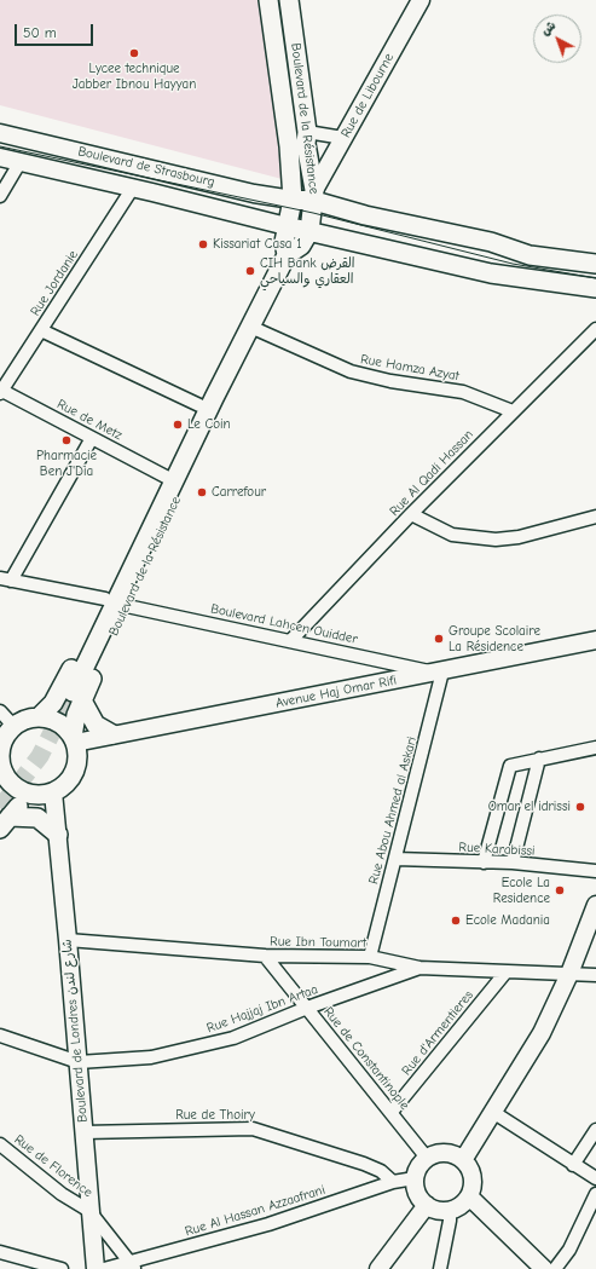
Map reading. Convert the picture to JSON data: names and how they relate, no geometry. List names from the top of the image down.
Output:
{
  "streets": {
    "main road": ["Boulevard de la Résistance"],
    "street": [
      "Rue de Libourne",
      "Boulevard de Strasbourg",
      "Rue Jordanie",
      "Rue Hamza Azyat",
      "Rue de Metz",
      "Rue Al Qadi Hassan",
      "Boulevard Lahcen Ouidder",
      "Avenue Haj Omar Rifi",
      "Rue Abou Ahmed al Askari",
      "Rue Karabissi",
      "Rue Ibn Toumart",
      "Rue Hajjaj Ibn Artaa",
      "Boulevard de Londres شارع لندن",
      "Rue d'Armentieres",
      "Rue de Constantinople",
      "Rue de Thoiry",
      "Rue de Florence",
      "Rue Al Hassan Azzaafrani"
    ]
  },
  "crossings": [
    ["Rue de Libourne", "Boulevard de la Résistance"],
    ["Boulevard de la Résistance", "Boulevard de Strasbourg"],
    ["Boulevard de la Résistance", "Rue Hamza Azyat"],
    ["Boulevard de la Résistance", "Rue de Metz"],
    ["Boulevard de la Résistance", "Boulevard Lahcen Ouidder"],
    ["Boulevard de la Résistance", "Avenue Haj Omar Rifi"],
    ["Boulevard de la Résistance", "Boulevard de Londres شارع لندن"],
    ["Boulevard de Strasbourg", "Rue Jordanie"],
    ["Rue Jordanie", "Rue de Metz"],
    ["Rue Hamza Azyat", "Rue Al Qadi Hassan"],
    ["Rue Al Qadi Hassan", "Boulevard Lahcen Ouidder"],
    ["Boulevard Lahcen Ouidder", "Avenue Haj Omar Rifi"],
    ["Boulevard Lahcen Ouidder", "Rue Abou Ahmed al Askari"],
    ["Avenue Haj Omar Rifi", "Rue Abou Ahmed al Askari"],
    ["Avenue Haj Omar Rifi", "Boulevard de Londres شارع لندن"],
    ["Rue Abou Ahmed al Askari", "Rue Karabissi"],
    ["Rue Abou Ahmed al Askari", "Rue Ibn Toumart"],
    ["Rue Ibn Toumart", "Rue Hajjaj Ibn Artaa"],
    ["Rue Ibn Toumart", "Boulevard de Londres شارع لندن"],
    ["Rue Ibn Toumart", "Rue d'Armentieres"],
    ["Rue Ibn Toumart", "Rue de Constantinople"],
    ["Rue Hajjaj Ibn Artaa", "Boulevard de Londres شارع لندن"],
    ["Rue Hajjaj Ibn Artaa", "Rue de Constantinople"],
    ["Boulevard de Londres شارع لندن", "Rue de Thoiry"],
    ["Boulevard de Londres شارع لندن", "Rue de Florence"],
    ["Rue d'Armentieres", "Rue de Constantinople"],
    ["Rue de Constantinople", "Rue Al Hassan Azzaafrani"],
    ["Rue de Thoiry", "Rue Al Hassan Azzaafrani"]
  ],
  "places": [
    "Lycee technique Jabber Ibnou Hayyan",
    "Kissariat Casa 1",
    "CIH Bank القرض العقاري والسياحي",
    "Le Coin",
    "Pharmacie Ben J'Dia",
    "Carrefour",
    "Groupe Scolaire La Résidence",
    "Omar el idrissi",
    "Ecole La Residence",
    "Ecole Madania"
  ],
  "scale_bar": "50 m",
  "north": "top left"
}
